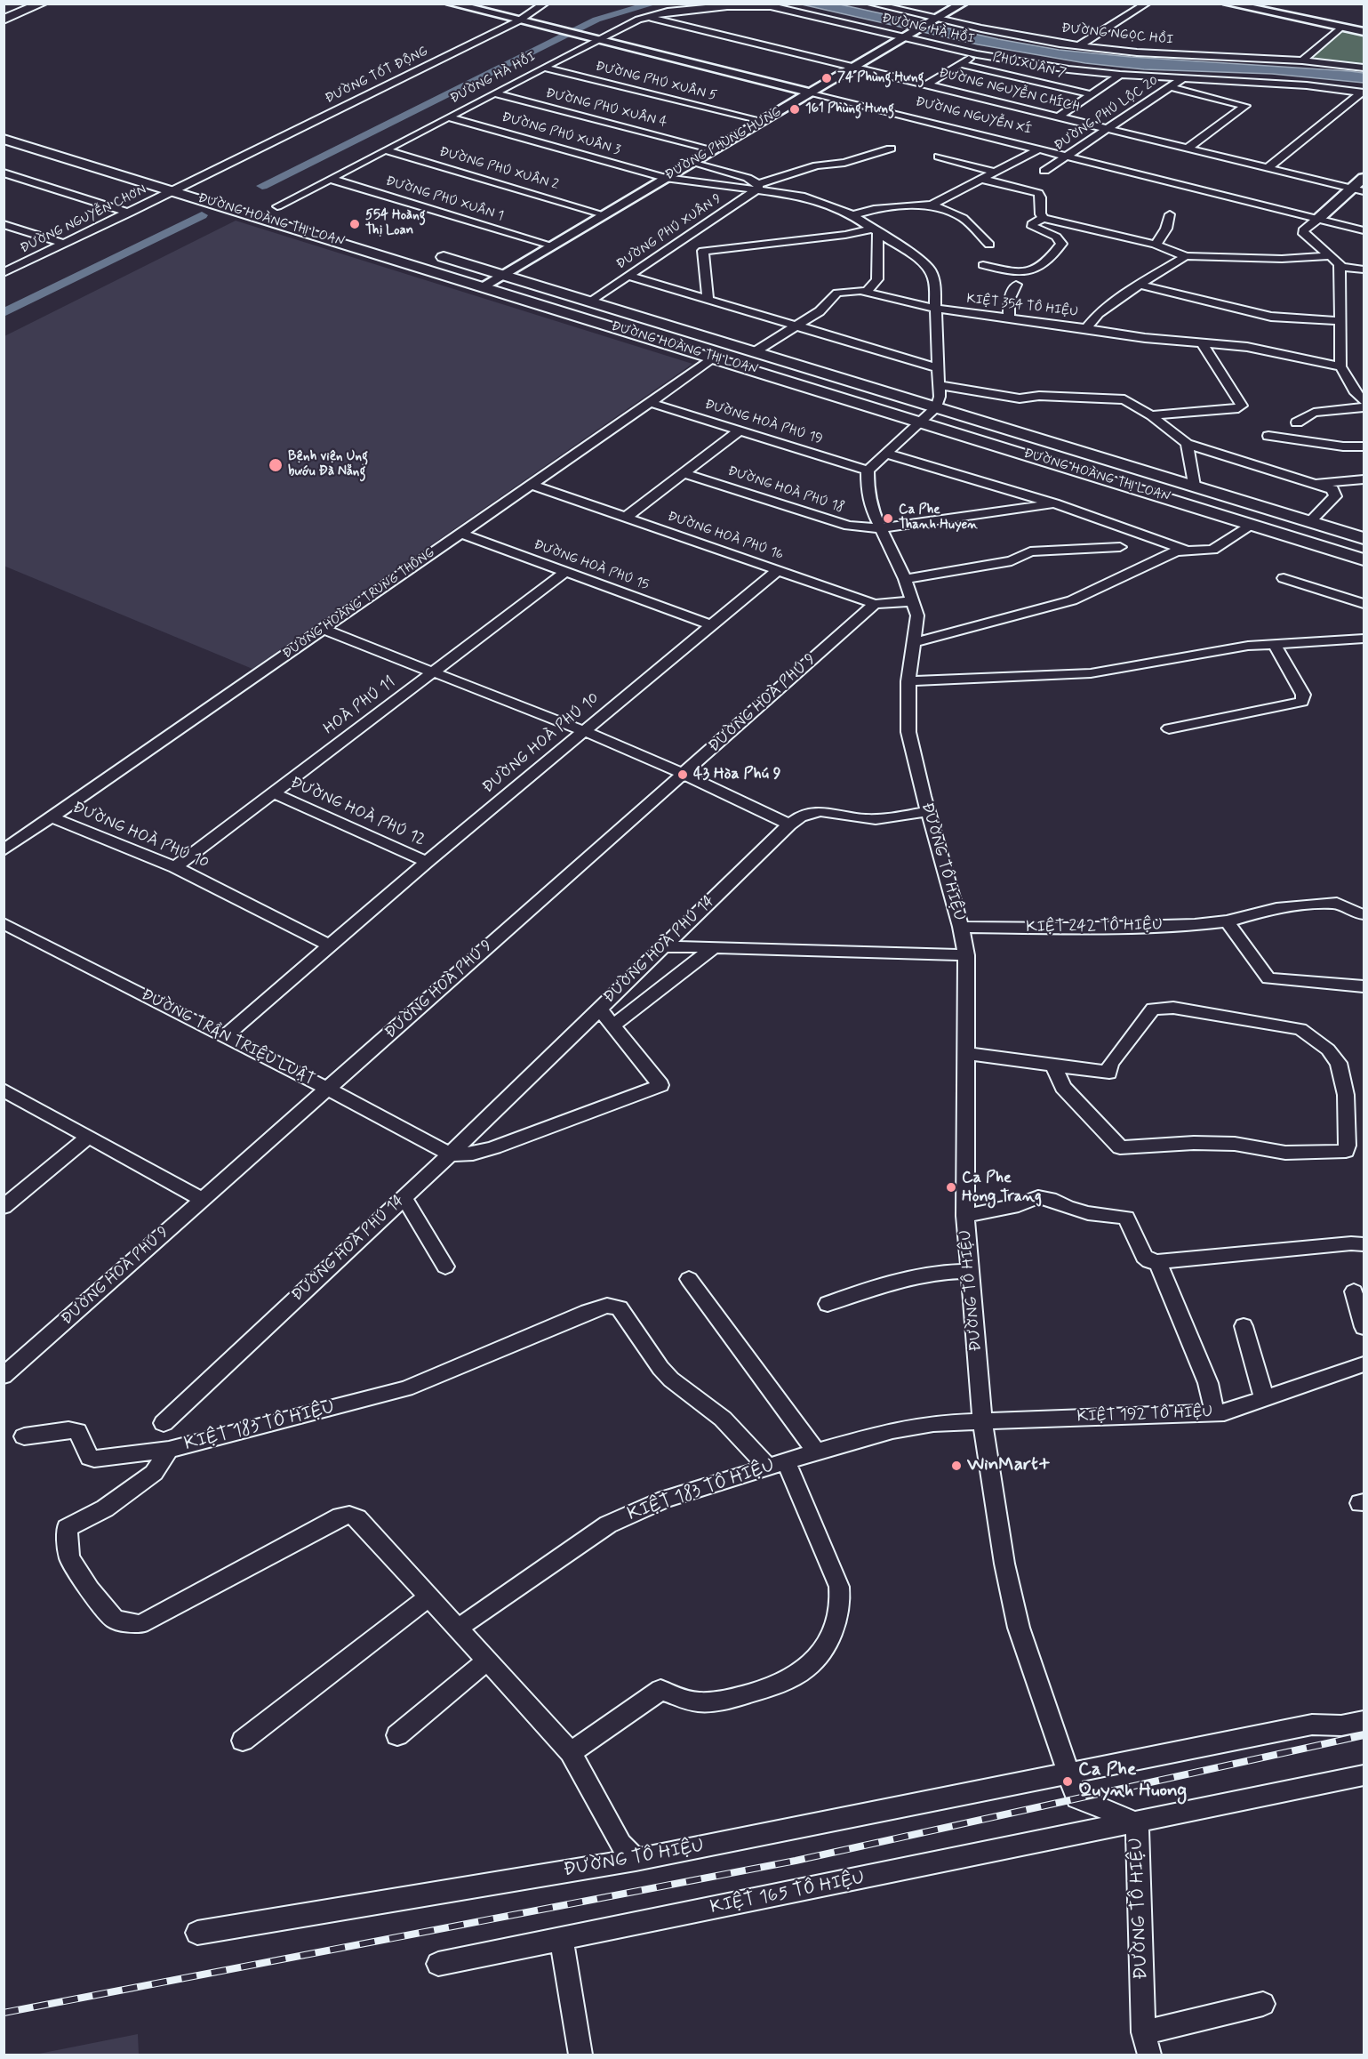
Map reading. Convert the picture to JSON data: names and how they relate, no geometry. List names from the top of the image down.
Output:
{
  "streets": {
    "main road": ["ĐƯỜNG HOÀNG THỊ LOAN"],
    "street": [
      "ĐƯỜNG HÀ HỒI",
      "ĐƯỜNG NGỌC HỒI",
      "PHÚ XUÂN 7",
      "ĐƯỜNG TỐT ĐỘNG",
      "ĐƯỜNG PHÚ XUÂN 5",
      "ĐƯỜNG NGUYỄN CHÍCH",
      "ĐƯỜNG PHÚ XUÂN 4",
      "ĐƯỜNG PHÚ LỘC 20",
      "ĐƯỜNG NGUYỄN XÍ",
      "ĐƯỜNG PHÚ XUÂN 3",
      "ĐƯỜNG PHÙNG HƯNG",
      "ĐƯỜNG PHÚ XUÂN 2",
      "ĐƯỜNG PHÚ XUÂN 1",
      "ĐƯỜNG NGUYỄN CHƠN",
      "ĐƯỜNG PHÚ XUÂN 9",
      "KIỆT 354 TÔ HIỆU",
      "ĐƯỜNG HOÀ PHÚ 19",
      "ĐƯỜNG HOÀ PHÚ 18",
      "ĐƯỜNG HOÀ PHÚ 16",
      "ĐƯỜNG HOÀ PHÚ 15",
      "ĐƯỜNG HOÀNG TRUNG THÔNG",
      "ĐƯỜNG HOÀ PHÚ 9",
      "HOÀ PHÚ 11",
      "ĐƯỜNG HOÀ PHÚ 10",
      "ĐƯỜNG HOÀ PHÚ 12",
      "ĐƯỜNG TÔ HIỆU",
      "KIỆT 242 TÔ HIỆU",
      "ĐƯỜNG HOÀ PHÚ 14",
      "ĐƯỜNG TRẦN TRIỆU LUẬT",
      "KIỆT 192 TÔ HIỆU",
      "KIỆT 183 TÔ HIỆU",
      "KIỆT 165 TÔ HIỆU"
    ]
  },
  "crossings": [
    ["ĐƯỜNG HÀ HỒI", "ĐƯỜNG PHÚ XUÂN 5"],
    ["ĐƯỜNG HÀ HỒI", "ĐƯỜNG NGUYỄN CHÍCH"],
    ["ĐƯỜNG HÀ HỒI", "ĐƯỜNG PHÚ XUÂN 4"],
    ["ĐƯỜNG HÀ HỒI", "ĐƯỜNG PHÚ LỘC 20"],
    ["ĐƯỜNG HÀ HỒI", "ĐƯỜNG NGUYỄN XÍ"],
    ["ĐƯỜNG HÀ HỒI", "ĐƯỜNG PHÚ XUÂN 3"],
    ["ĐƯỜNG HÀ HỒI", "ĐƯỜNG PHÙNG HƯNG"],
    ["ĐƯỜNG HÀ HỒI", "ĐƯỜNG PHÚ XUÂN 2"],
    ["ĐƯỜNG HÀ HỒI", "ĐƯỜNG PHÚ XUÂN 1"],
    ["ĐƯỜNG HÀ HỒI", "ĐƯỜNG HOÀNG THỊ LOAN"],
    ["ĐƯỜNG NGỌC HỒI", "ĐƯỜNG PHÙNG HƯNG"],
    ["ĐƯỜNG TỐT ĐỘNG", "ĐƯỜNG NGUYỄN XÍ"],
    ["ĐƯỜNG TỐT ĐỘNG", "ĐƯỜNG NGUYỄN CHƠN"],
    ["ĐƯỜNG TỐT ĐỘNG", "ĐƯỜNG HOÀNG THỊ LOAN"],
    ["ĐƯỜNG PHÚ XUÂN 5", "ĐƯỜNG PHÙNG HƯNG"],
    ["ĐƯỜNG NGUYỄN CHÍCH", "ĐƯỜNG PHÚ LỘC 20"],
    ["ĐƯỜNG NGUYỄN CHÍCH", "ĐƯỜNG PHÙNG HƯNG"],
    ["ĐƯỜNG PHÚ XUÂN 4", "ĐƯỜNG PHÙNG HƯNG"],
    ["ĐƯỜNG PHÚ LỘC 20", "ĐƯỜNG NGUYỄN XÍ"],
    ["ĐƯỜNG NGUYỄN XÍ", "ĐƯỜNG PHÙNG HƯNG"],
    ["ĐƯỜNG PHÚ XUÂN 3", "ĐƯỜNG PHÙNG HƯNG"],
    ["ĐƯỜNG PHÙNG HƯNG", "ĐƯỜNG PHÚ XUÂN 2"],
    ["ĐƯỜNG PHÙNG HƯNG", "ĐƯỜNG PHÚ XUÂN 1"],
    ["ĐƯỜNG PHÙNG HƯNG", "ĐƯỜNG HOÀNG THỊ LOAN"],
    ["ĐƯỜNG PHÙNG HƯNG", "ĐƯỜNG PHÚ XUÂN 9"],
    ["ĐƯỜNG NGUYỄN CHƠN", "ĐƯỜNG HOÀNG THỊ LOAN"],
    ["ĐƯỜNG HOÀNG THỊ LOAN", "ĐƯỜNG PHÚ XUÂN 9"],
    ["ĐƯỜNG HOÀNG THỊ LOAN", "KIỆT 354 TÔ HIỆU"],
    ["ĐƯỜNG HOÀNG THỊ LOAN", "ĐƯỜNG HOÀNG TRUNG THÔNG"],
    ["ĐƯỜNG HOÀ PHÚ 19", "ĐƯỜNG HOÀNG TRUNG THÔNG"],
    ["ĐƯỜNG HOÀ PHÚ 19", "ĐƯỜNG TÔ HIỆU"],
    ["ĐƯỜNG HOÀ PHÚ 18", "ĐƯỜNG TÔ HIỆU"],
    ["ĐƯỜNG HOÀ PHÚ 16", "ĐƯỜNG HOÀNG TRUNG THÔNG"],
    ["ĐƯỜNG HOÀ PHÚ 16", "ĐƯỜNG HOÀ PHÚ 9"],
    ["ĐƯỜNG HOÀ PHÚ 16", "ĐƯỜNG HOÀ PHÚ 10"],
    ["ĐƯỜNG HOÀ PHÚ 16", "ĐƯỜNG TÔ HIỆU"],
    ["ĐƯỜNG HOÀ PHÚ 15", "ĐƯỜNG HOÀNG TRUNG THÔNG"],
    ["ĐƯỜNG HOÀ PHÚ 15", "HOÀ PHÚ 11"],
    ["ĐƯỜNG HOÀ PHÚ 15", "ĐƯỜNG HOÀ PHÚ 10"],
    ["ĐƯỜNG HOÀNG TRUNG THÔNG", "ĐƯỜNG HOÀ PHÚ 10"],
    ["ĐƯỜNG HOÀ PHÚ 9", "ĐƯỜNG TRẦN TRIỆU LUẬT"],
    ["HOÀ PHÚ 11", "ĐƯỜNG HOÀ PHÚ 10"],
    ["HOÀ PHÚ 11", "ĐƯỜNG HOÀ PHÚ 12"],
    ["ĐƯỜNG HOÀ PHÚ 10", "ĐƯỜNG HOÀ PHÚ 12"],
    ["ĐƯỜNG HOÀ PHÚ 10", "ĐƯỜNG TRẦN TRIỆU LUẬT"],
    ["ĐƯỜNG TÔ HIỆU", "KIỆT 242 TÔ HIỆU"],
    ["ĐƯỜNG TÔ HIỆU", "ĐƯỜNG HOÀ PHÚ 14"],
    ["ĐƯỜNG TÔ HIỆU", "KIỆT 192 TÔ HIỆU"],
    ["ĐƯỜNG TÔ HIỆU", "KIỆT 183 TÔ HIỆU"],
    ["ĐƯỜNG TÔ HIỆU", "KIỆT 165 TÔ HIỆU"],
    ["ĐƯỜNG HOÀ PHÚ 14", "ĐƯỜNG TRẦN TRIỆU LUẬT"],
    ["KIỆT 192 TÔ HIỆU", "KIỆT 183 TÔ HIỆU"]
  ],
  "places": [
    "74 Phùng Hưng",
    "161 Phùng Hưng",
    "554 Hoàng Thị Loan",
    "Bệnh viện Ung bướu Đà Nẵng",
    "Ca Phe Thanh Huyen",
    "43 Hòa Phú 9",
    "Ca Phe Hong Trang",
    "WinMart+",
    "Ca Phe Quynh Huong"
  ]
}
